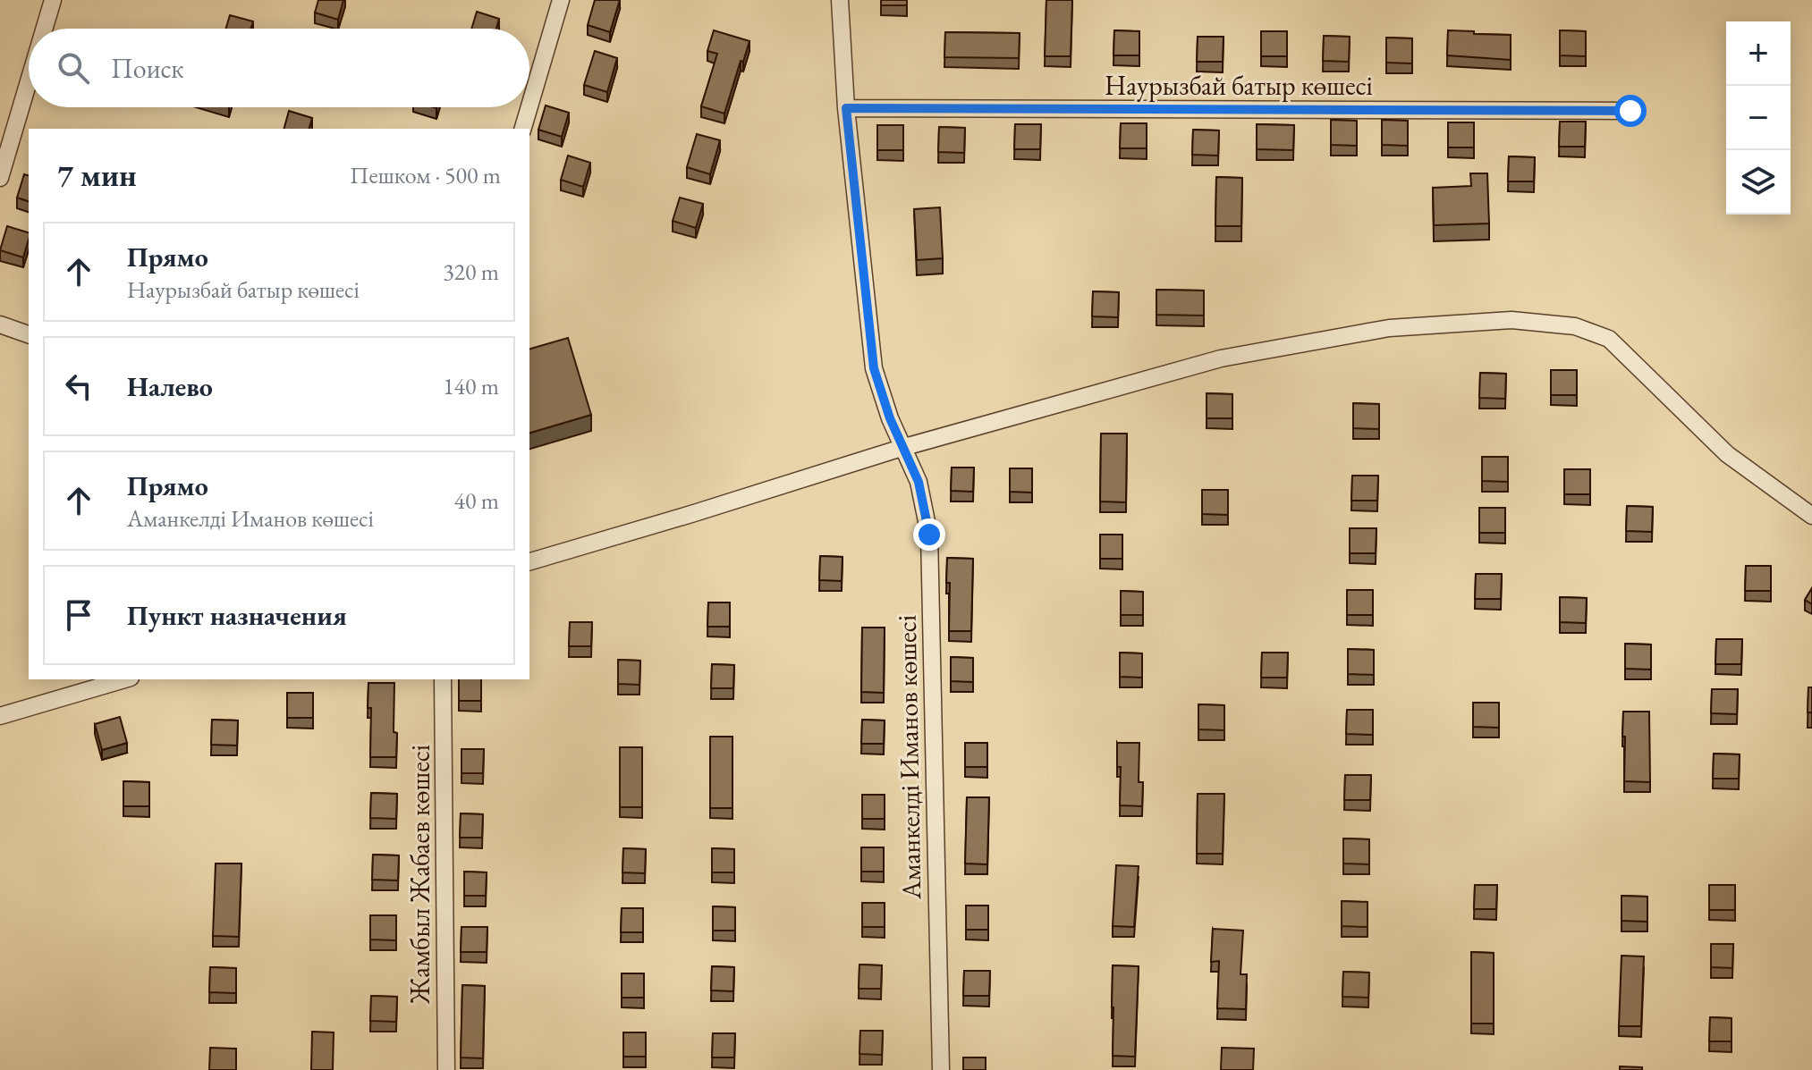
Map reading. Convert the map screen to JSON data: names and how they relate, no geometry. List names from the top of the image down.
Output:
{
  "streets": {
    "street": ["Наурызбай батыр көшесі", "Аманкелді Иманов көшесі", "Жамбыл Жабаев көшесі"]
  },
  "crossings": [
    ["Наурызбай батыр көшесі", "Аманкелді Иманов көшесі"]
  ],
  "page": {
    "map_buttons": ["+", "−"],
    "search": "Поиск",
    "heading": ["7 мин", "Пешком · 500 m"],
    "list": [
      ["Прямо", "Наурызбай батыр көшесі", "320 m"],
      ["Налево", "140 m"],
      ["Прямо", "Аманкелді Иманов көшесі", "40 m"],
      "Пункт назначения"
    ]
  }
}
